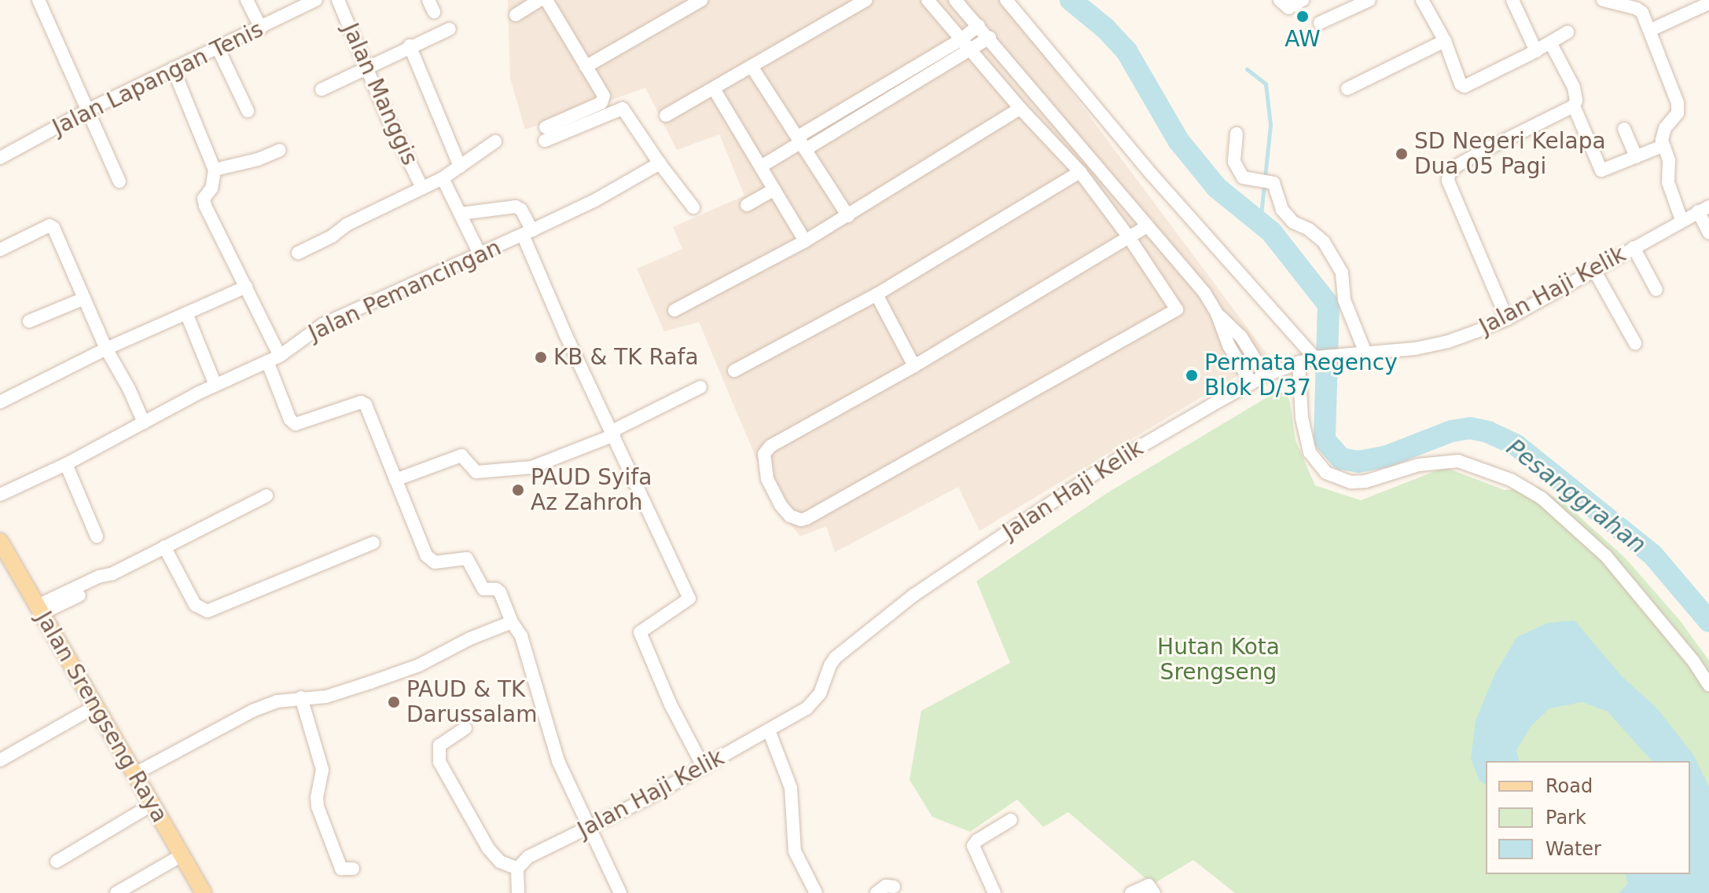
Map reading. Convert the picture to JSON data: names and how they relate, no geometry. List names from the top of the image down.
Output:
{
  "streets": {
    "main road": ["Jalan Srengseng Raya"],
    "street": [
      "Jalan Lapangan Tenis",
      "Jalan Manggis",
      "Jalan Pemancingan",
      "Jalan Haji Kelik"
    ]
  },
  "water": ["Pesanggrahan"],
  "parks": ["Hutan Kota Srengseng"],
  "places": [
    "AW",
    "SD Negeri Kelapa Dua 05 Pagi",
    "KB & TK Rafa",
    "Permata Regency Blok D/37",
    "PAUD Syifa Az Zahroh",
    "PAUD & TK Darussalam"
  ],
  "legend": ["Road", "Park", "Water"]
}
